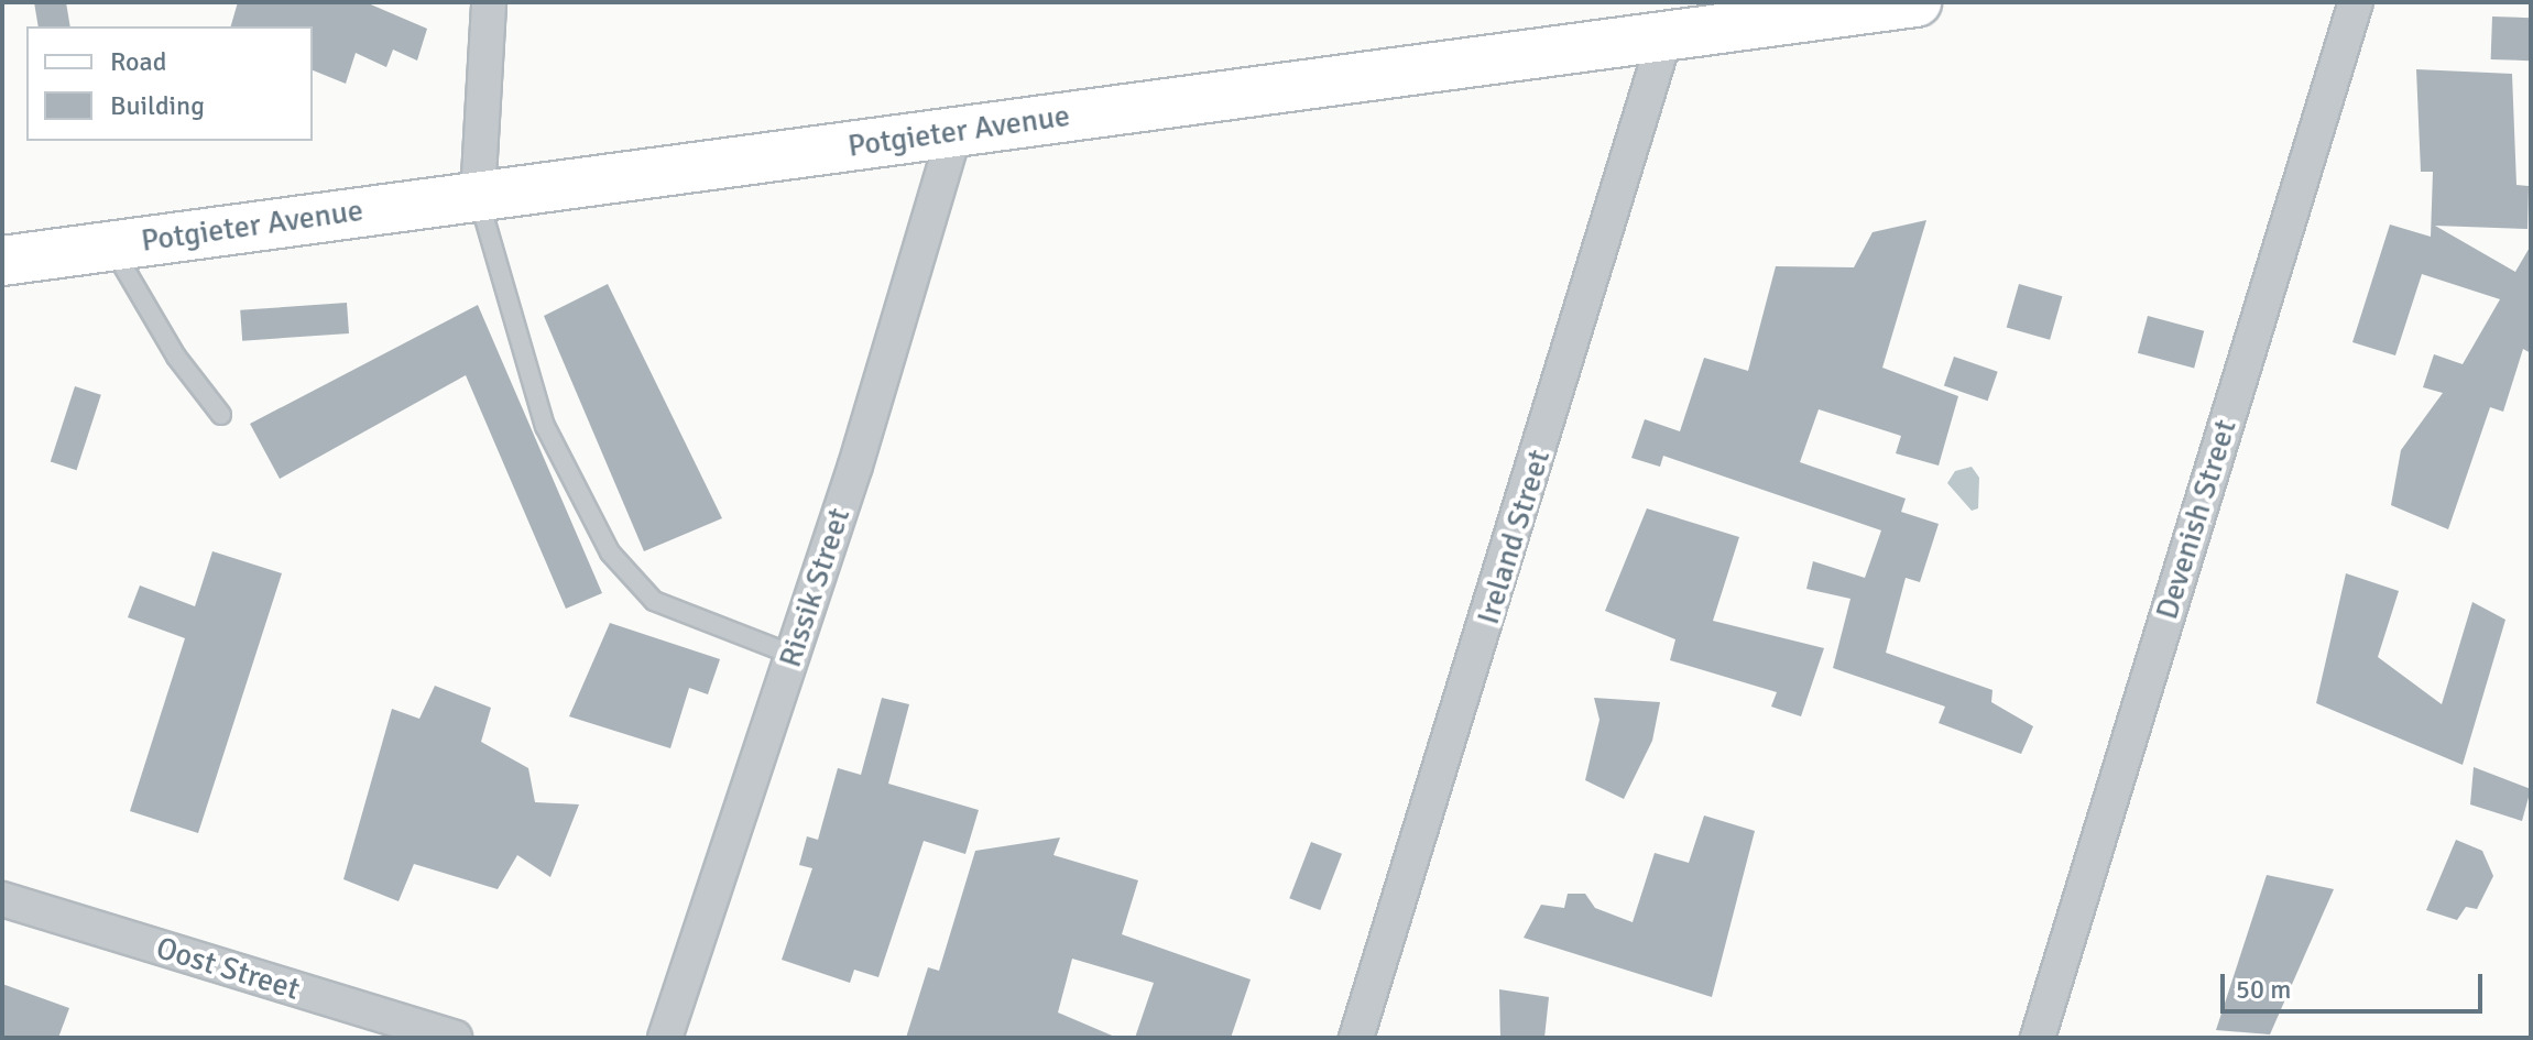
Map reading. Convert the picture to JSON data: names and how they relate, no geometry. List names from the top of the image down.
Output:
{
  "streets": {
    "street": [
      "Potgieter Avenue",
      "Devenish Street",
      "Ireland Street",
      "Rissik Street",
      "Oost Street"
    ]
  },
  "crossings": [
    ["Potgieter Avenue", "Ireland Street"],
    ["Potgieter Avenue", "Rissik Street"]
  ],
  "legend": ["Road", "Building"],
  "scale_bar": "50 m"
}
